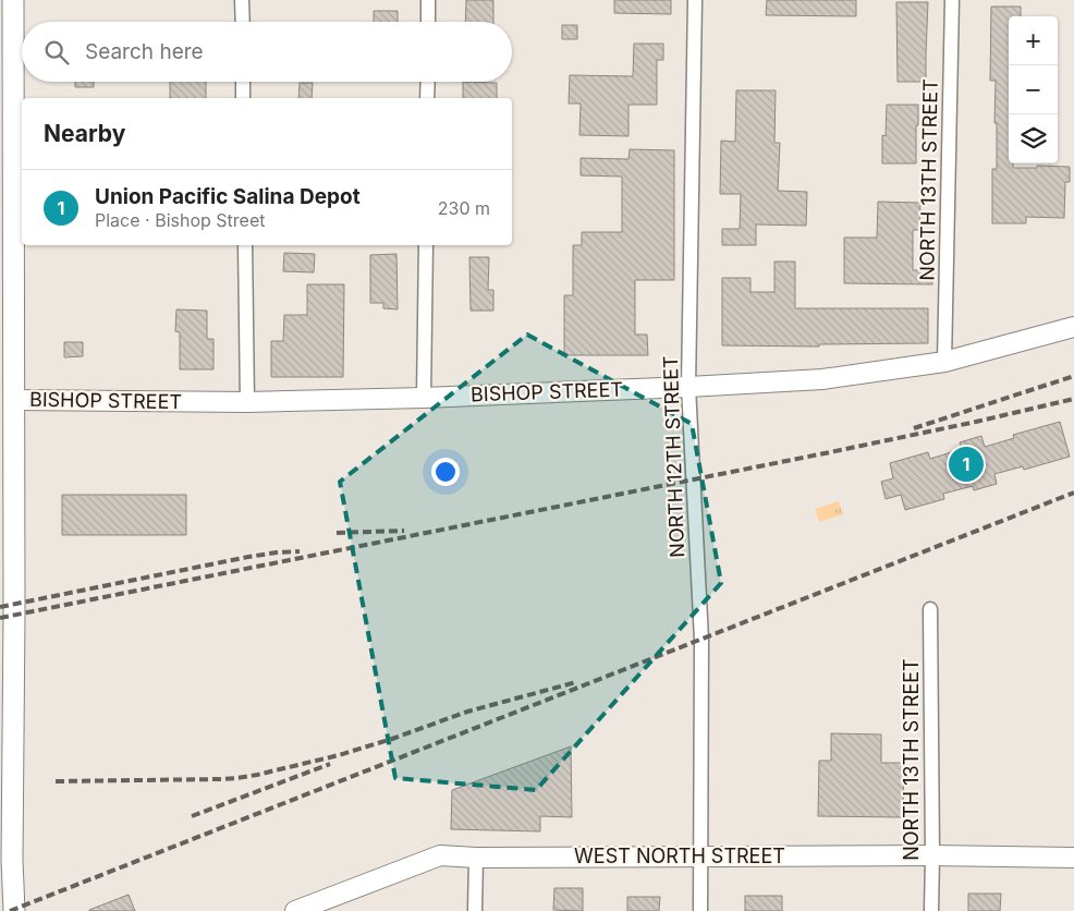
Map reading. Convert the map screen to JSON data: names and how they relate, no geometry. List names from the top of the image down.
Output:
{
  "streets": {
    "street": [
      "NORTH 13TH STREET",
      "BISHOP STREET",
      "NORTH 12TH STREET",
      "WEST NORTH STREET"
    ]
  },
  "crossings": [
    ["NORTH 13TH STREET", "BISHOP STREET"],
    ["NORTH 13TH STREET", "WEST NORTH STREET"],
    ["BISHOP STREET", "NORTH 12TH STREET"],
    ["NORTH 12TH STREET", "WEST NORTH STREET"]
  ],
  "page": {
    "map_buttons": ["+", "−"],
    "search": "Search here",
    "heading": "Nearby",
    "list": [
      {
        "mark": "1",
        "name": "Union Pacific Salina Depot",
        "note": "Place · Bishop Street",
        "value": "230 m"
      }
    ],
    "pins": "1"
  }
}
